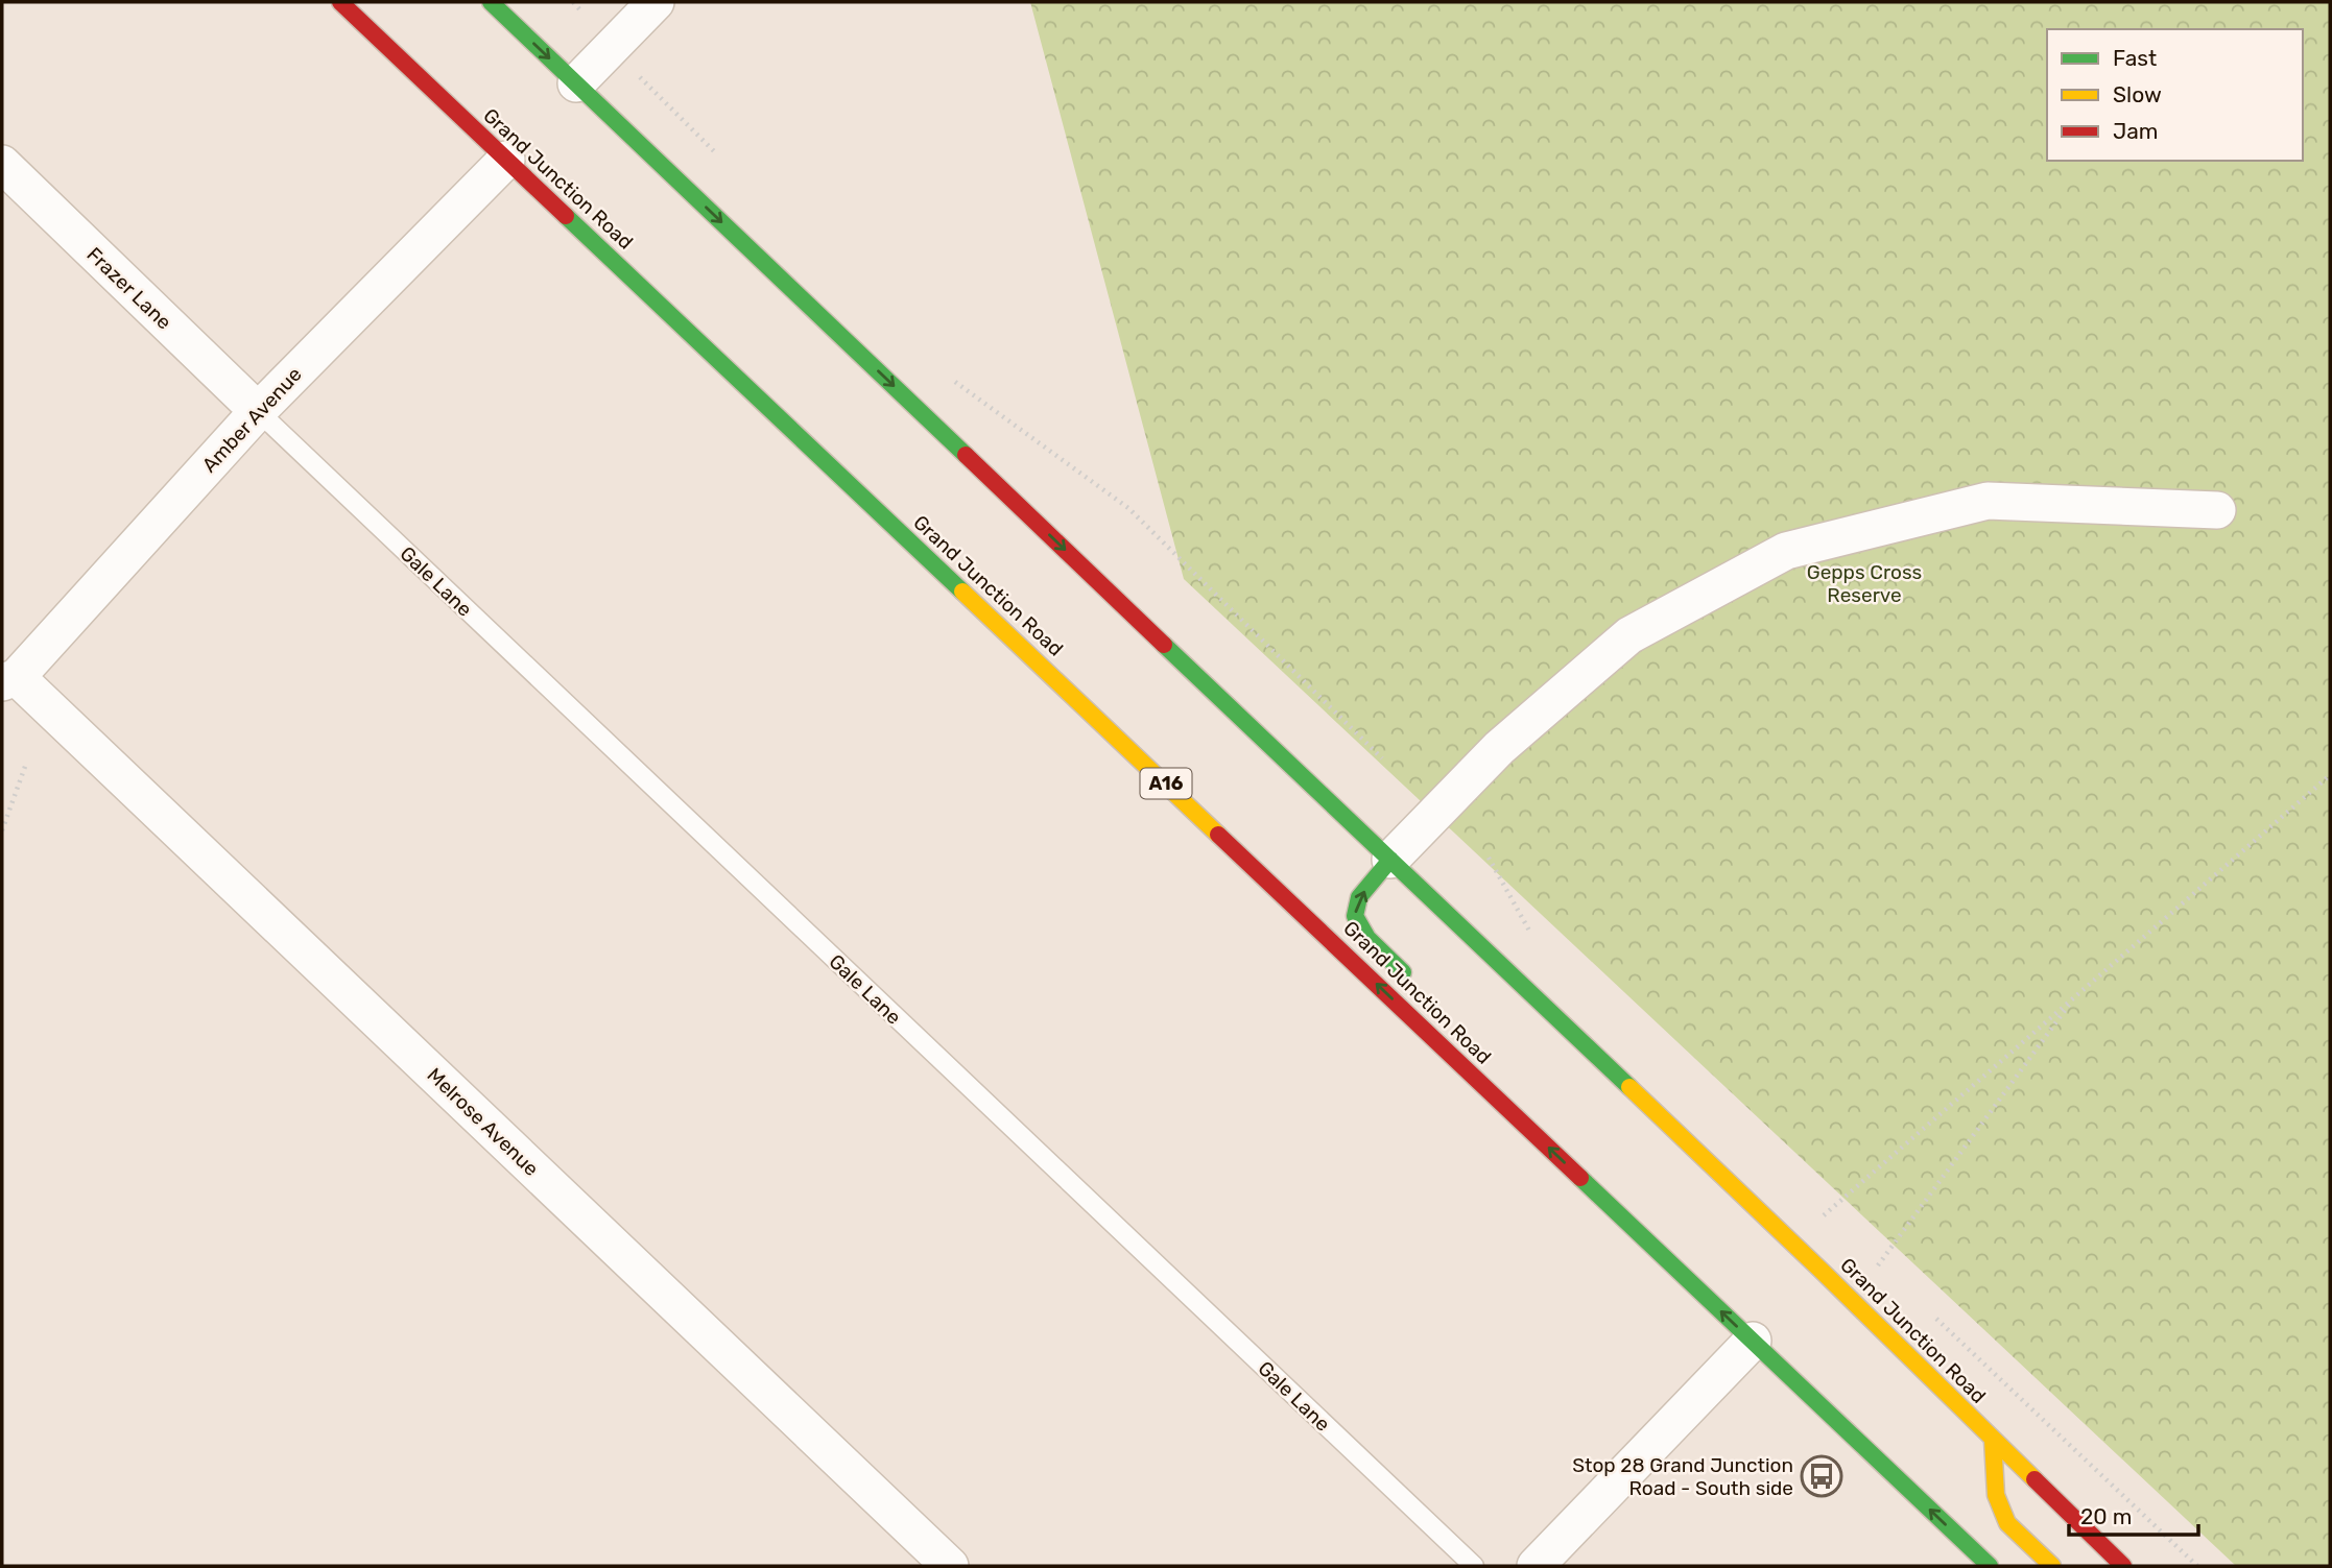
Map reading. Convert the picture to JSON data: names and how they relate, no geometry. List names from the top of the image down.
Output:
{
  "streets": {
    "highway": ["Grand Junction Road", "A16"],
    "street": ["Frazer Lane", "Amber Avenue", "Melrose Avenue"],
    "lane": ["Gale Lane"]
  },
  "crossings": [
    ["Grand Junction Road", "Amber Avenue"],
    ["Frazer Lane", "Amber Avenue"],
    ["Frazer Lane", "Gale Lane"],
    ["Amber Avenue", "Gale Lane"],
    ["Amber Avenue", "Melrose Avenue"]
  ],
  "parks": ["Gepps Cross Reserve"],
  "places": {
    "bus stop": ["Stop 28 Grand Junction Road - South side"]
  },
  "legend": ["Fast", "Slow", "Jam"],
  "scale_bar": "20 m"
}
